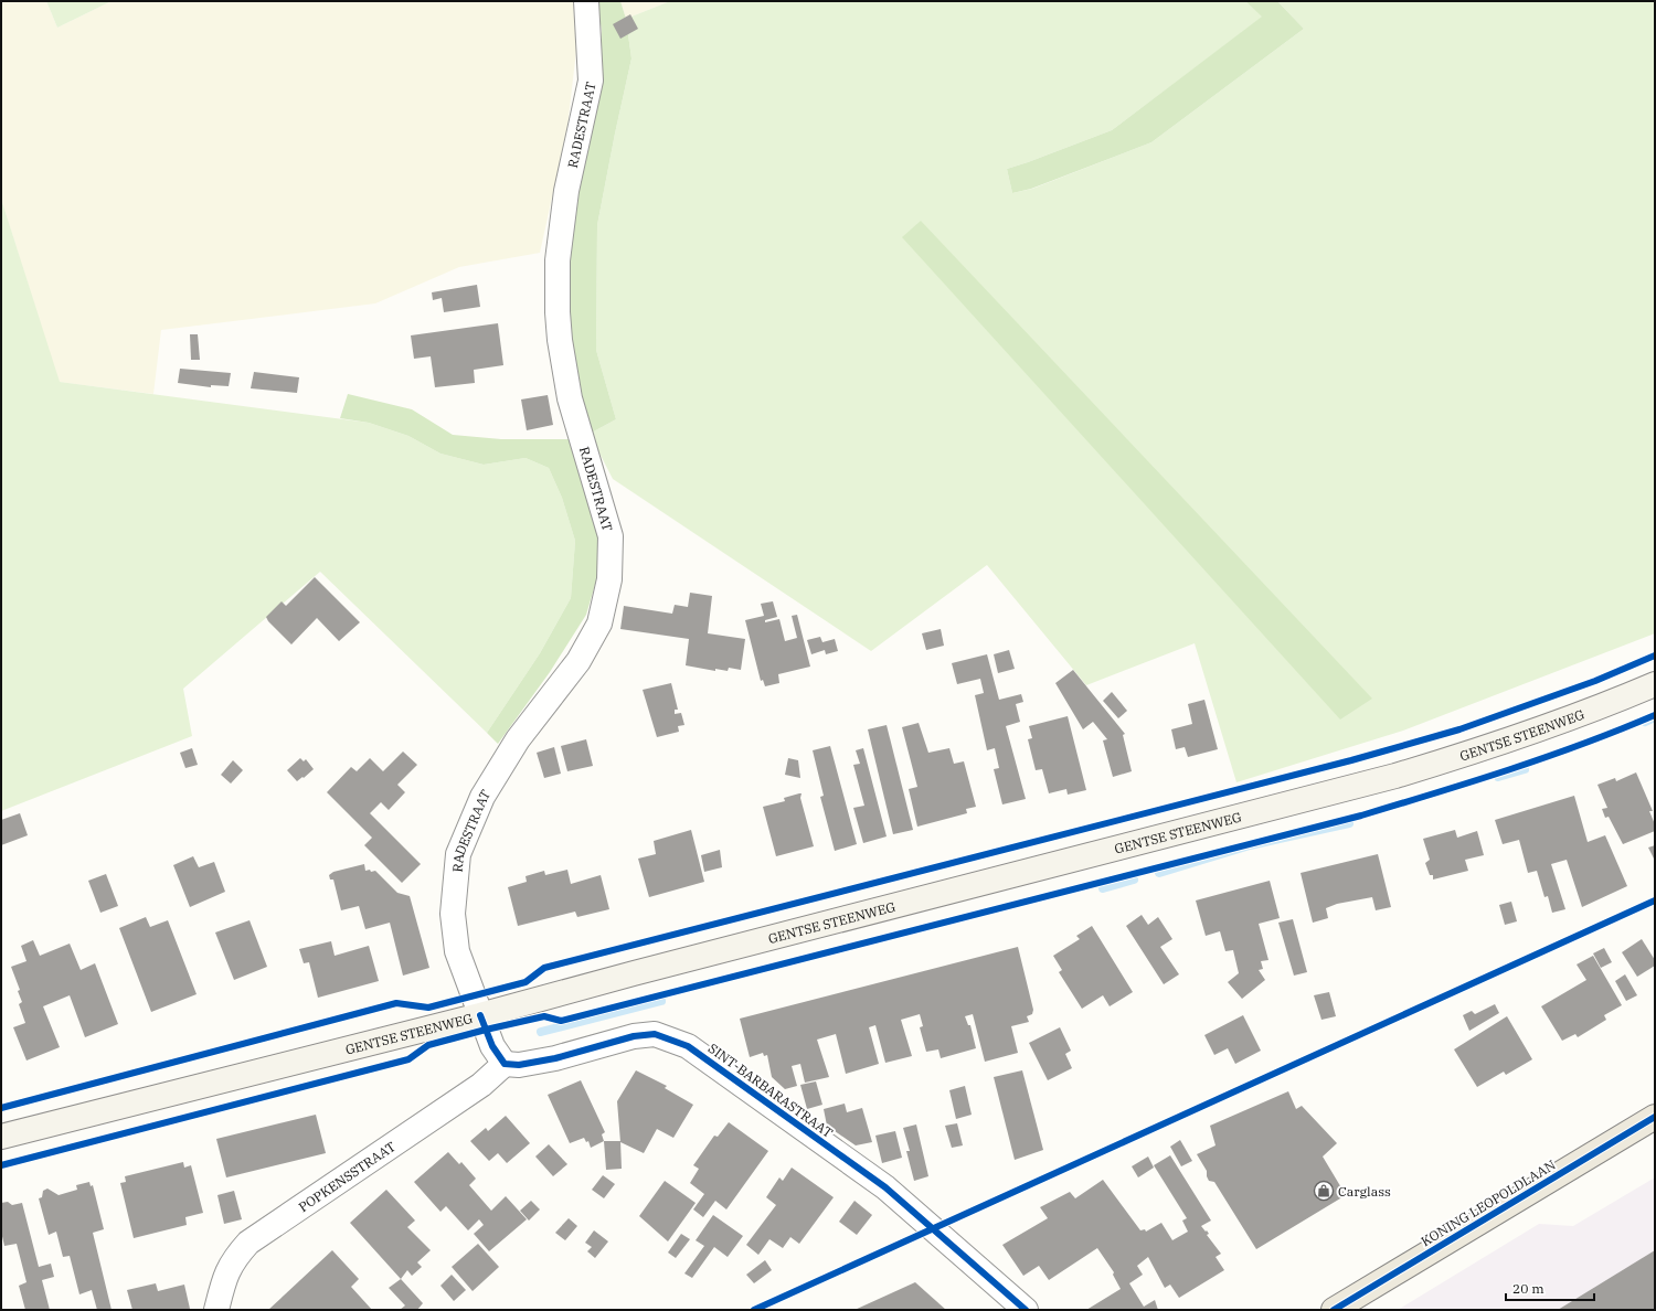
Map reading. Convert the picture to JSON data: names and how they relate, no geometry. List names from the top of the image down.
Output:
{
  "streets": {
    "main road": ["KONING LEOPOLDLAAN"],
    "street": [
      "RADESTRAAT",
      "GENTSE STEENWEG",
      "SINT-BARBARASTRAAT",
      "POPKENSSTRAAT"
    ]
  },
  "crossings": [
    ["RADESTRAAT", "GENTSE STEENWEG"],
    ["SINT-BARBARASTRAAT", "POPKENSSTRAAT"]
  ],
  "places": {
    "shop": ["Carglass"]
  },
  "scale_bar": "20 m"
}
